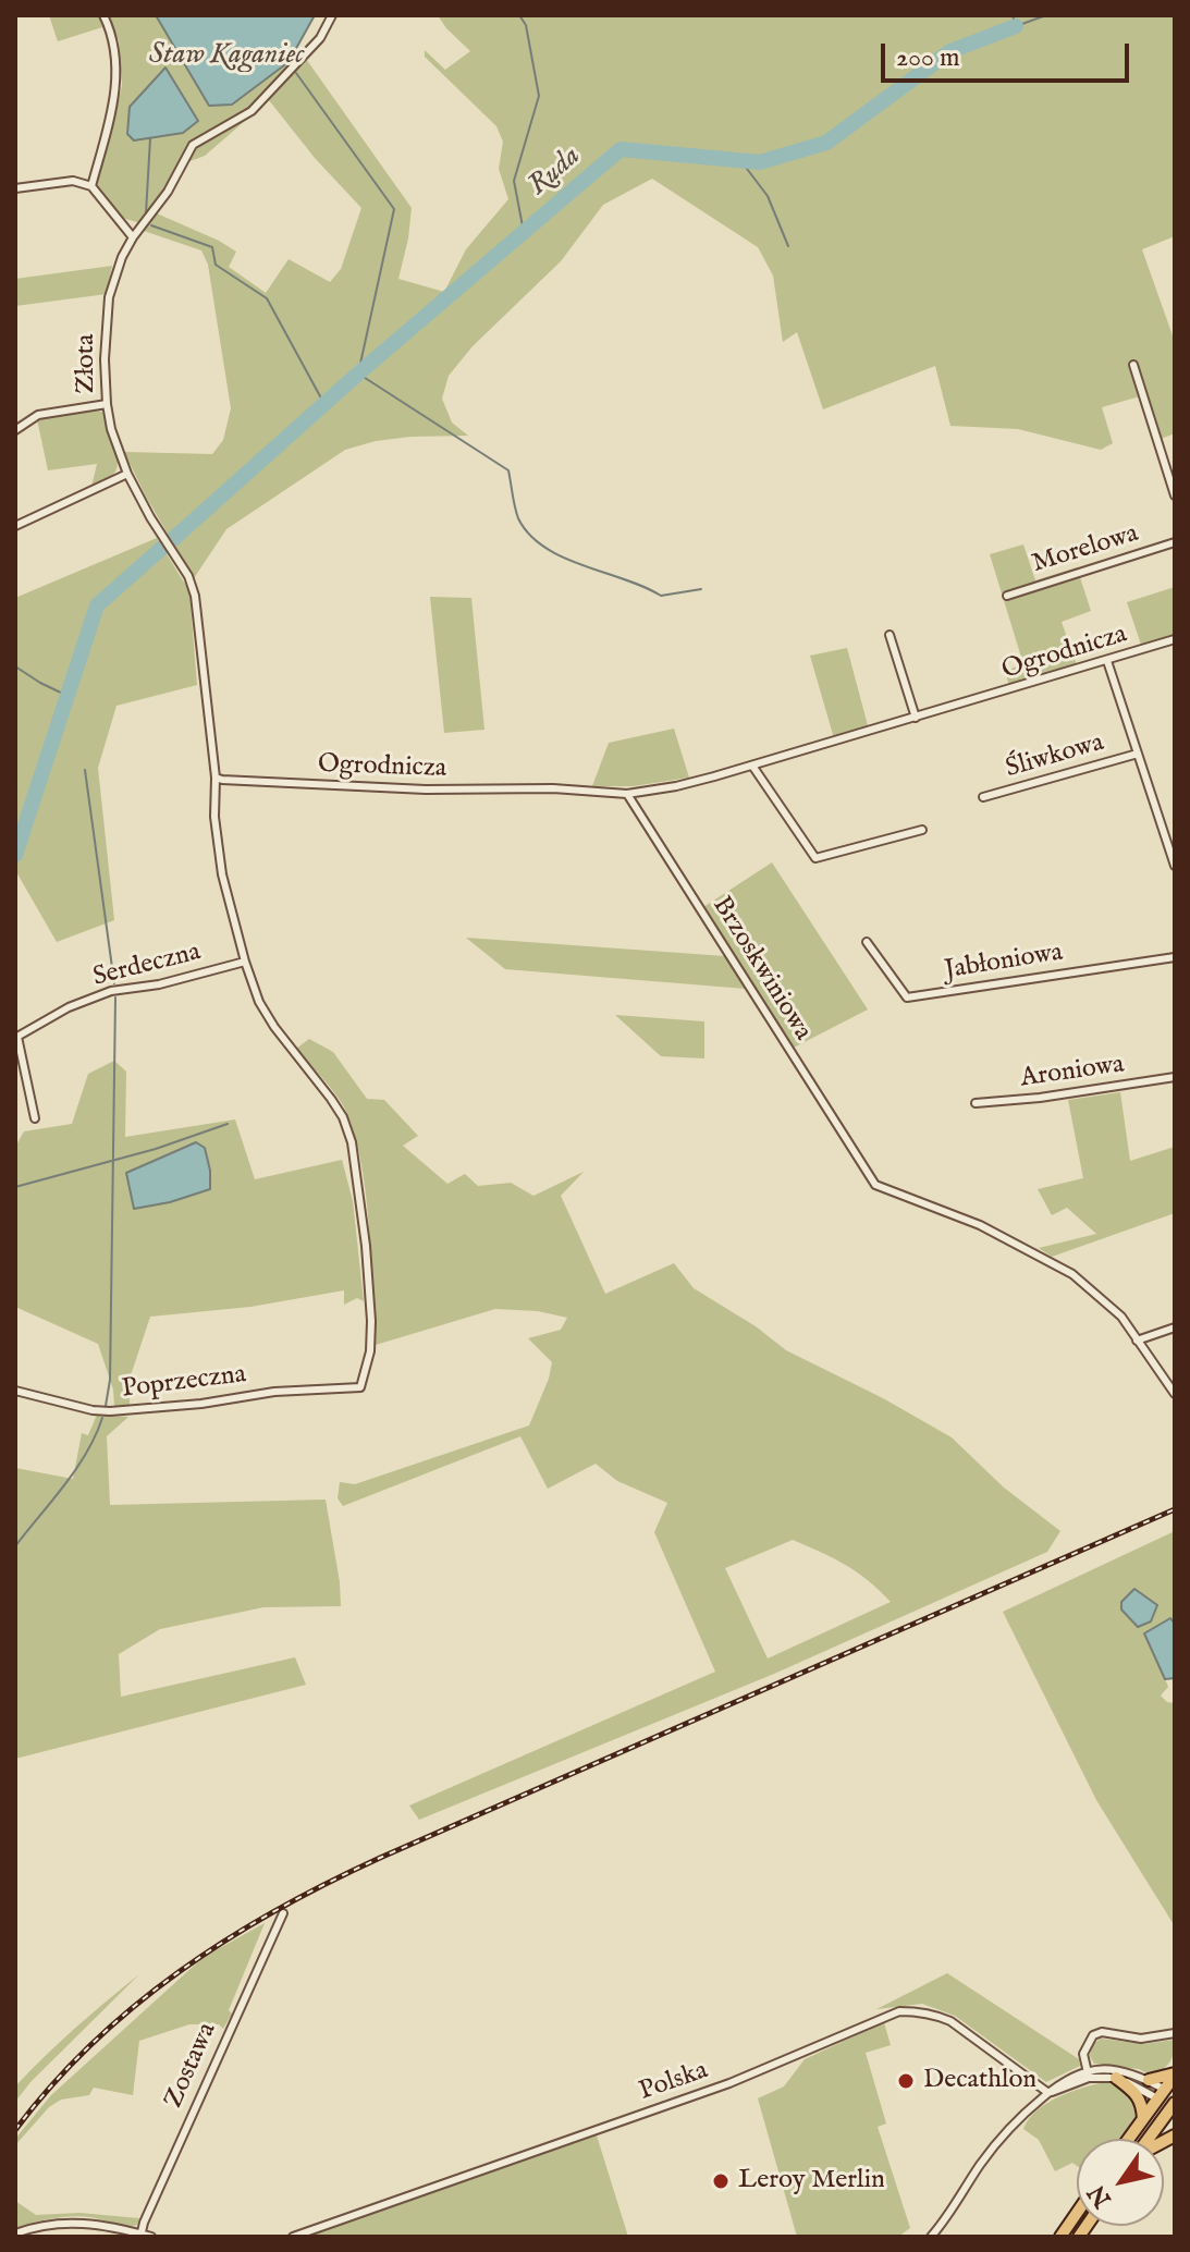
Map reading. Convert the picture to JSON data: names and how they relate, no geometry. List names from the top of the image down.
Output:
{
  "streets": {
    "street": [
      "Złota",
      "Morelowa",
      "Ogrodnicza",
      "Śliwkowa",
      "Jabłoniowa",
      "Serdeczna",
      "Brzoskwiniowa",
      "Aroniowa",
      "Poprzeczna",
      "Zostawa",
      "Polska"
    ]
  },
  "crossings": [
    ["Złota", "Ogrodnicza"],
    ["Ogrodnicza", "Brzoskwiniowa"],
    ["Serdeczna", "Poprzeczna"]
  ],
  "water": ["Staw Kaganiec", "Ruda"],
  "places": ["Decathlon", "Leroy Merlin"],
  "scale_bar": "200 m",
  "north": "bottom left"
}
